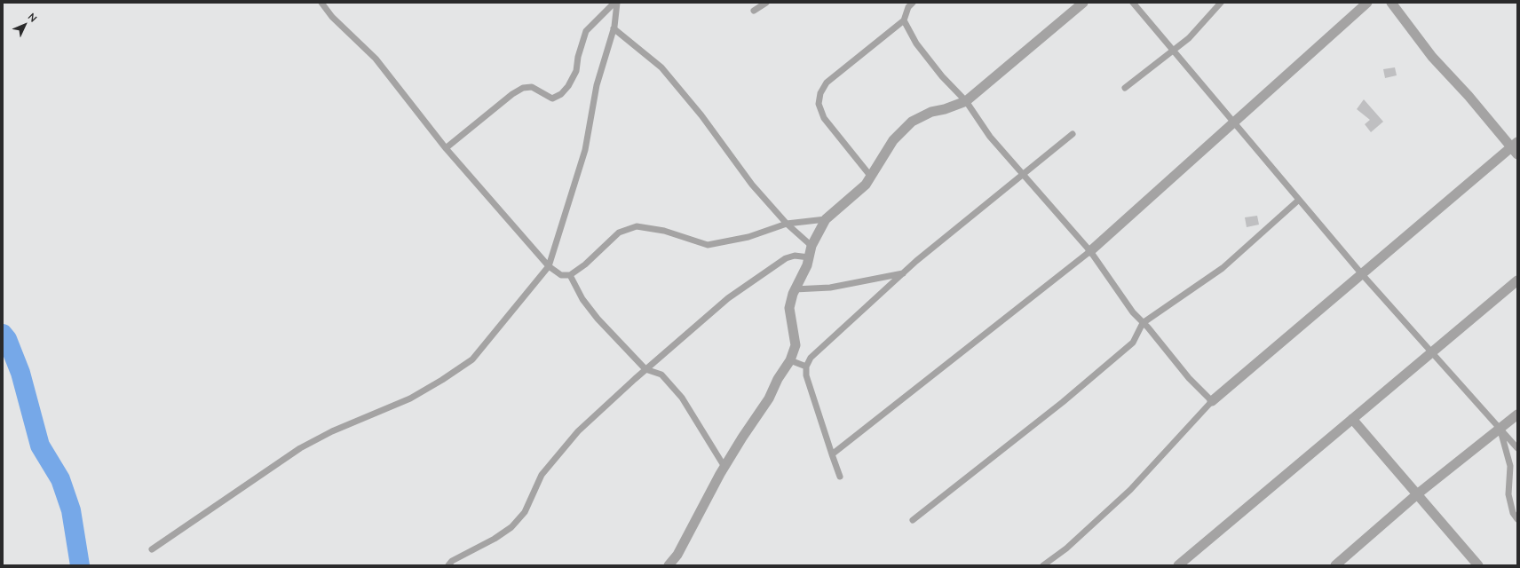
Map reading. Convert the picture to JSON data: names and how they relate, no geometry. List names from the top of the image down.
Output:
{
  "north": "top right"
}
